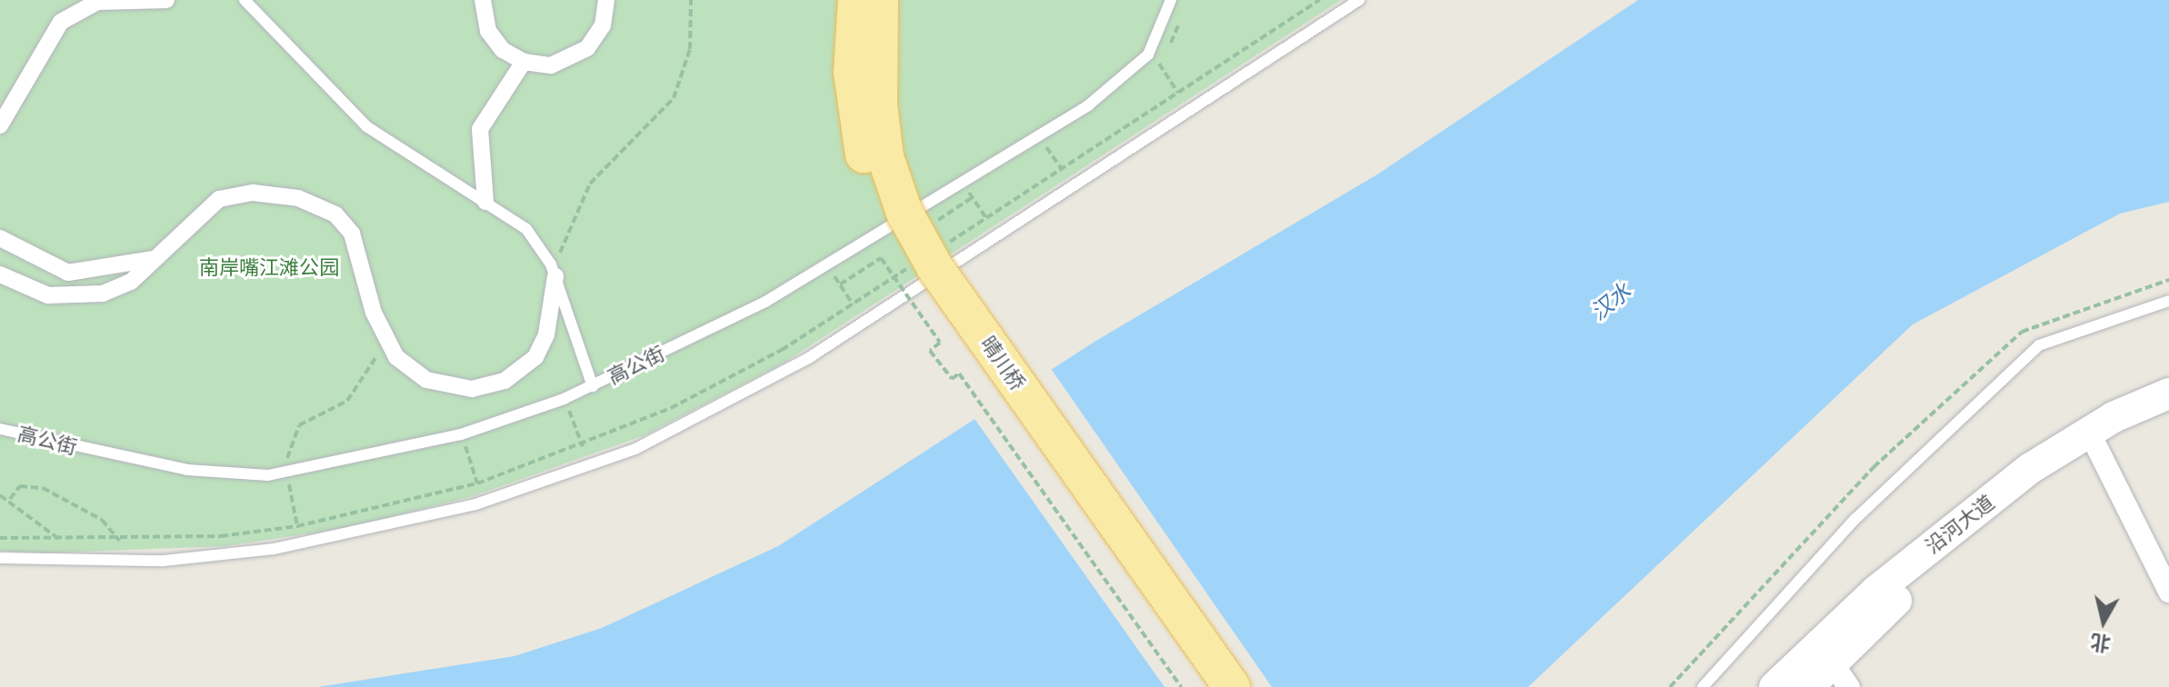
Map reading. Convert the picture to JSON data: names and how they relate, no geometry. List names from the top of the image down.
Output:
{
  "streets": {
    "main road": ["晴川桥", "沿河大道"],
    "lane": ["高公街"]
  },
  "water": ["汉水"],
  "parks": ["南岸嘴江滩公园"],
  "north": "bottom"
}
